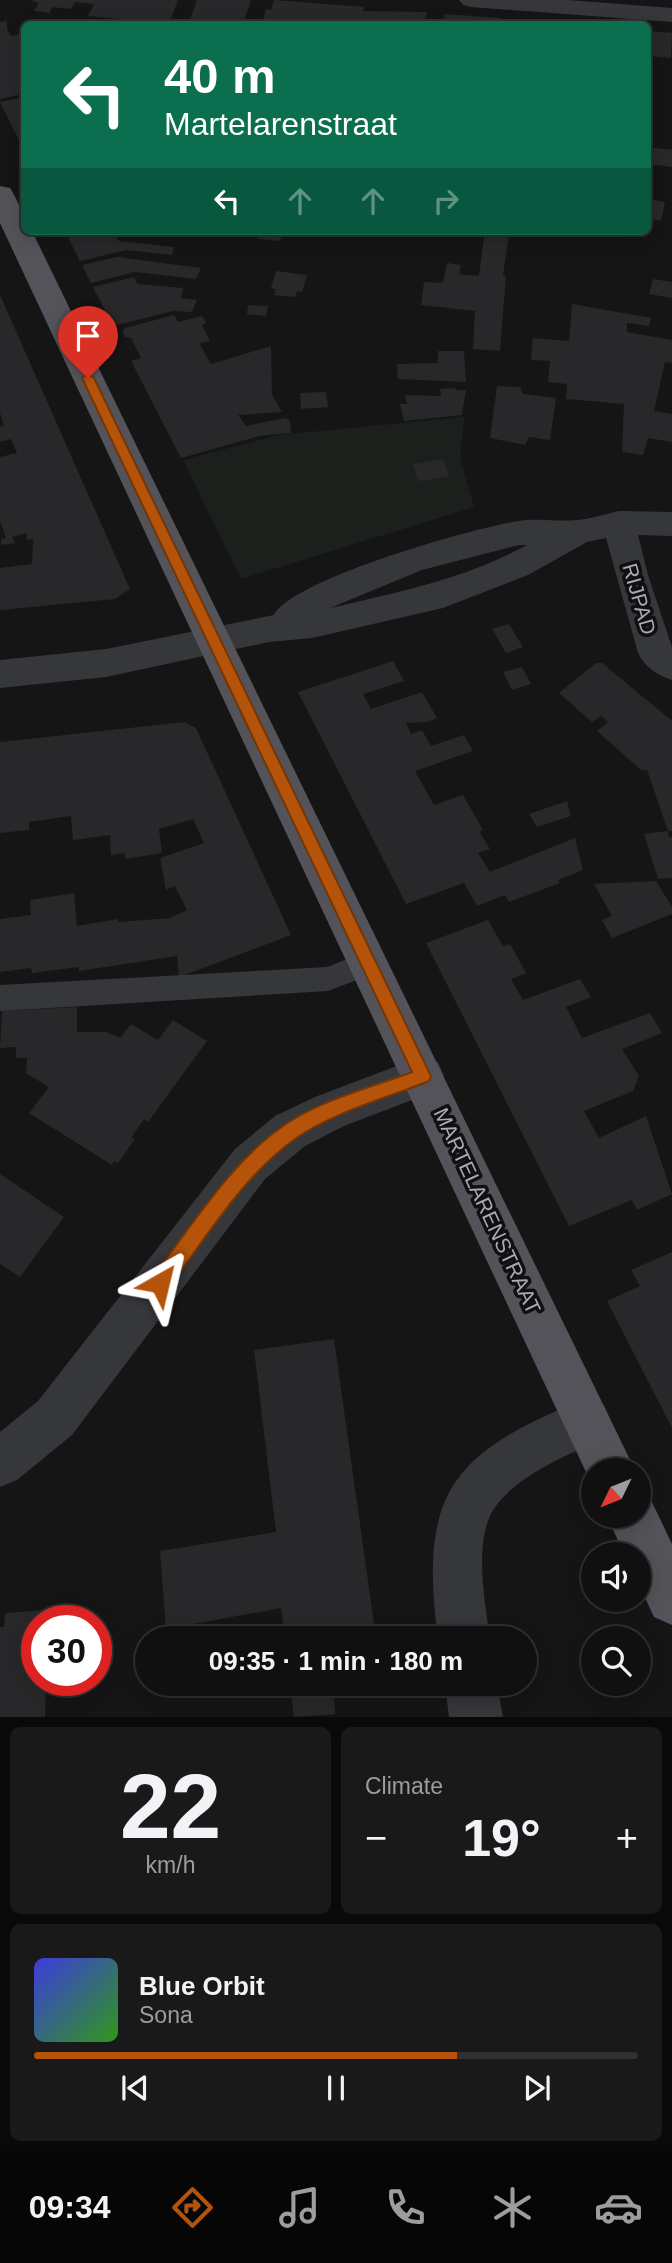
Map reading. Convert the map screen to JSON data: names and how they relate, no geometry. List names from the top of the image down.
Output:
{
  "streets": {
    "main road": ["MARTELARENSTRAAT"],
    "street": ["RIJPAD"]
  },
  "north": "bottom left",
  "page": {
    "turn": ["40 m", "Martelarenstraat"],
    "limit": "30",
    "trip": "09:35 · 1 min · 180 m",
    "tile": [
      ["22", "km/h"],
      "Climate"
    ],
    "heat": ["−", "19°", "+"],
    "song": ["Blue Orbit", "Sona"],
    "tabs": "09:34"
  }
}
